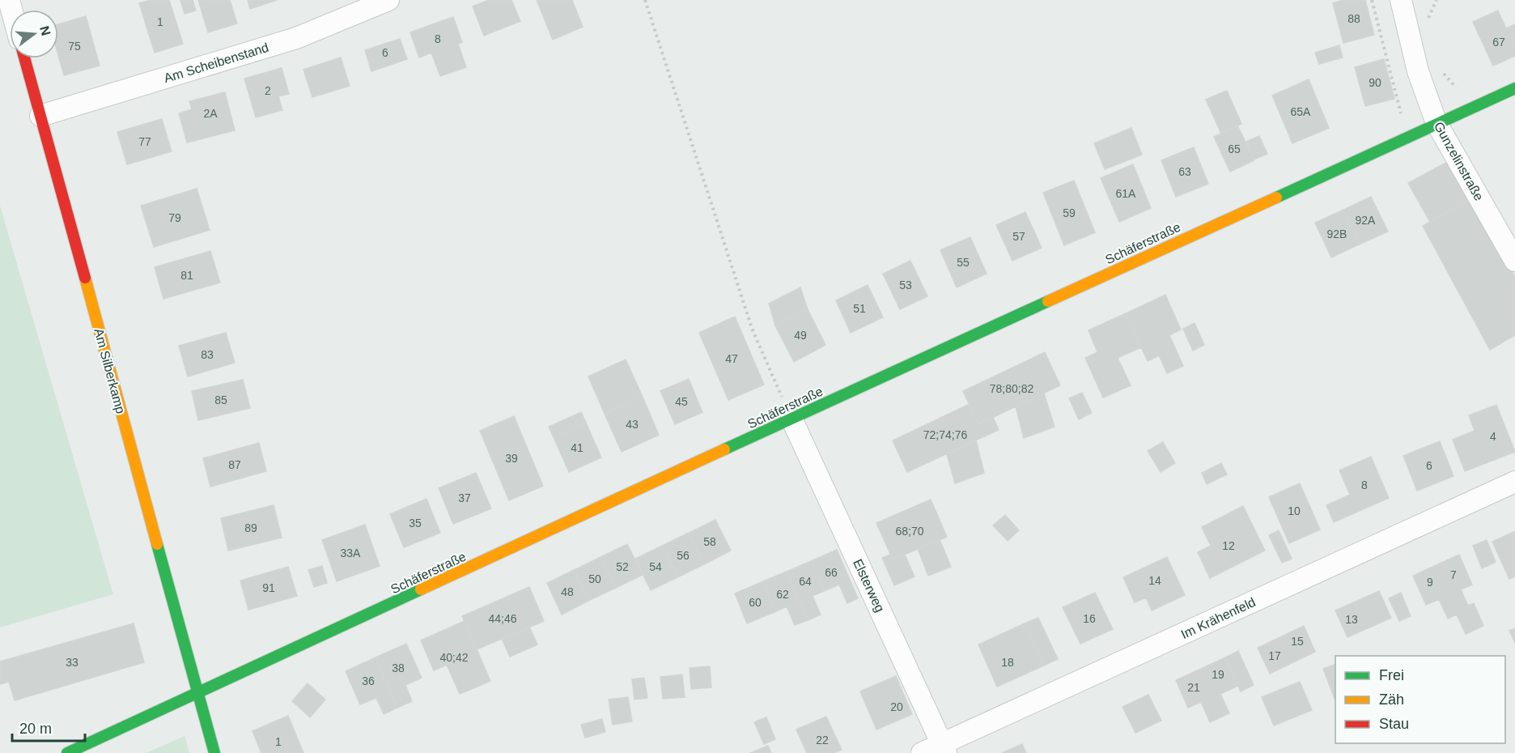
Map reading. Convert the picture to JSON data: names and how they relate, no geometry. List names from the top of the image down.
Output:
{
  "streets": {
    "street": [
      "Am Scheibenstand",
      "Gunzelinstraße",
      "Schäferstraße",
      "Am Silberkamp",
      "Elsterweg",
      "Im Krähenfeld"
    ]
  },
  "crossings": [
    ["Am Scheibenstand", "Am Silberkamp"],
    ["Gunzelinstraße", "Schäferstraße"],
    ["Schäferstraße", "Am Silberkamp"],
    ["Schäferstraße", "Elsterweg"],
    ["Elsterweg", "Im Krähenfeld"]
  ],
  "house_numbers": [
    "88",
    "1",
    "8",
    "67",
    "75",
    "6",
    "90",
    "2",
    "65A",
    "2A",
    "77",
    "65",
    "63",
    "61A",
    "59",
    "79",
    "92A",
    "92B",
    "57",
    "55",
    "81",
    "53",
    "51",
    "49",
    "83",
    "47",
    "78;80;82",
    "85",
    "45",
    "43",
    "72;74;76",
    "4",
    "41",
    "39",
    "87",
    "6",
    "8",
    "37",
    "10",
    "35",
    "89",
    "68;70",
    "58",
    "12",
    "33A",
    "56",
    "52",
    "54",
    "66",
    "7",
    "50",
    "14",
    "64",
    "9",
    "91",
    "48",
    "62",
    "60",
    "44;46",
    "16",
    "13",
    "15",
    "17",
    "40;42",
    "33",
    "18",
    "38",
    "19",
    "36",
    "21",
    "20",
    "22",
    "1"
  ],
  "legend": ["Frei", "Zäh", "Stau"],
  "scale_bar": "20 m",
  "north": "right"
}
